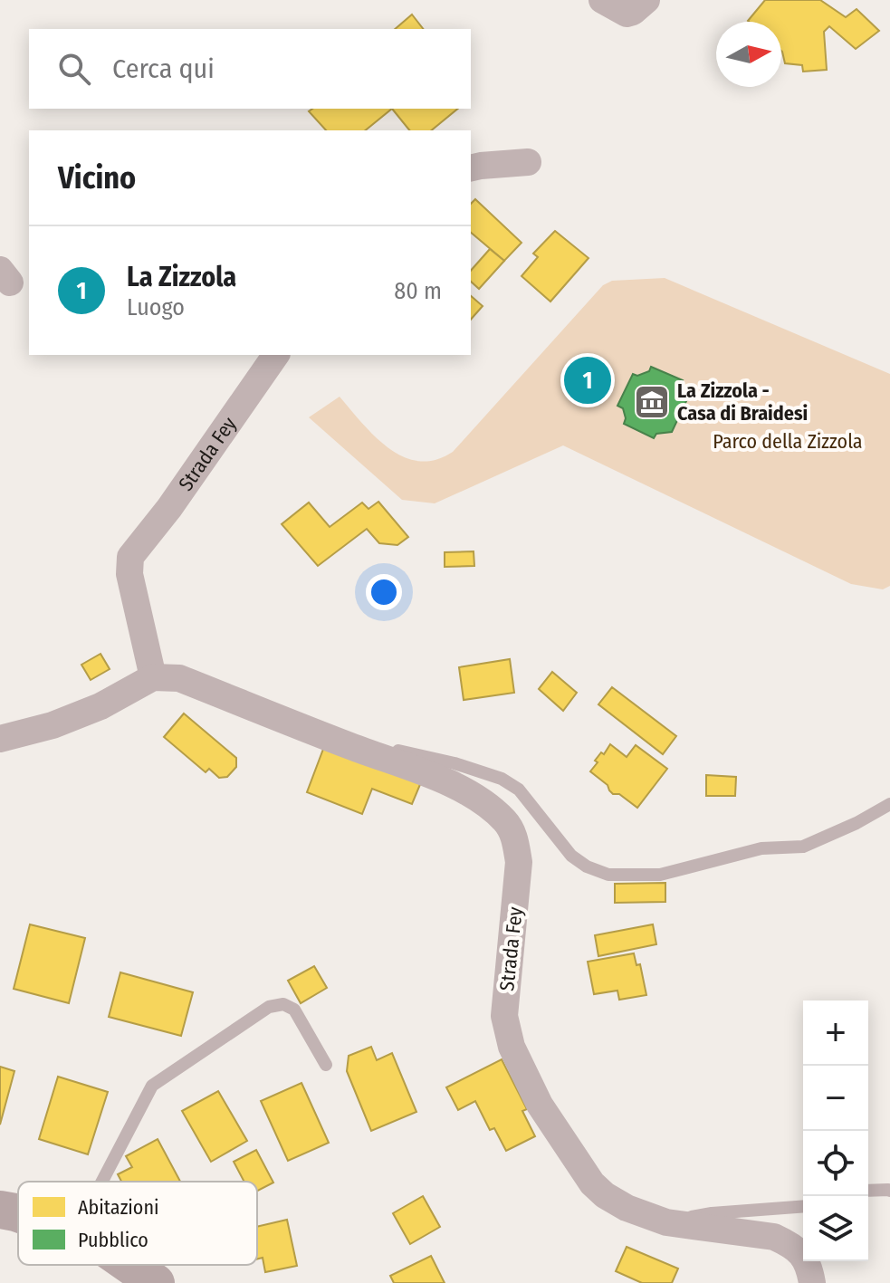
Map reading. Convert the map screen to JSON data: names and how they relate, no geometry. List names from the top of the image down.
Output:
{
  "streets": {
    "street": ["Strada Fey"]
  },
  "parks": ["Parco della Zizzola"],
  "places": {
    "museum": ["La Zizzola - Casa di Braidesi"]
  },
  "legend": ["Abitazioni", "Pubblico"],
  "north": "right",
  "page": {
    "search": "Cerca qui",
    "heading": "Vicino",
    "list": [
      {
        "mark": "1",
        "name": "La Zizzola",
        "note": "Luogo",
        "value": "80 m"
      }
    ],
    "pins": "1",
    "map_buttons": ["+", "−"]
  }
}
